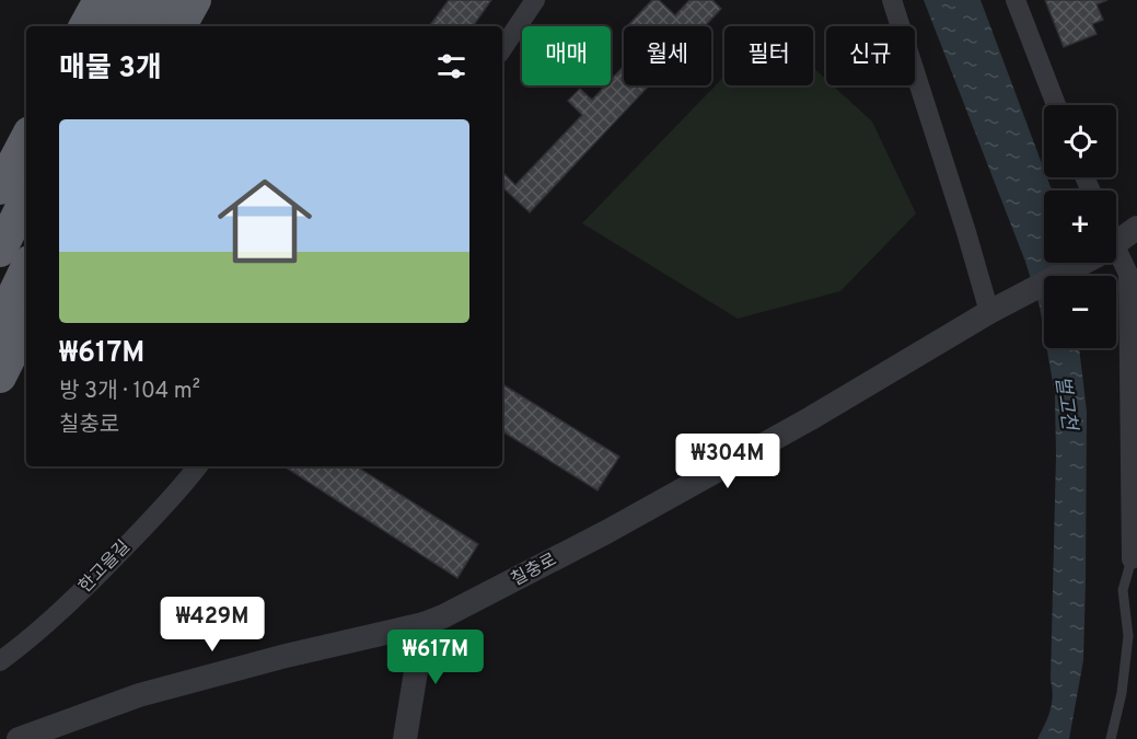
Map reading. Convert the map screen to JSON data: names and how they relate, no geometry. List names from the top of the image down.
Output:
{
  "streets": {
    "street": ["한고을길", "칠충로"]
  },
  "water": ["벌고천"],
  "page": {
    "chip": [
      "매매",
      "월세",
      "필터",
      "신규"
    ],
    "heading": "매물 3개",
    "map_buttons": ["+", "−"],
    "list": [
      {
        "name": "₩617M",
        "note": "방 3개 · 104 m² · 칠충로"
      }
    ],
    "price": ["₩304M", "₩429M", "₩617M"]
  }
}
